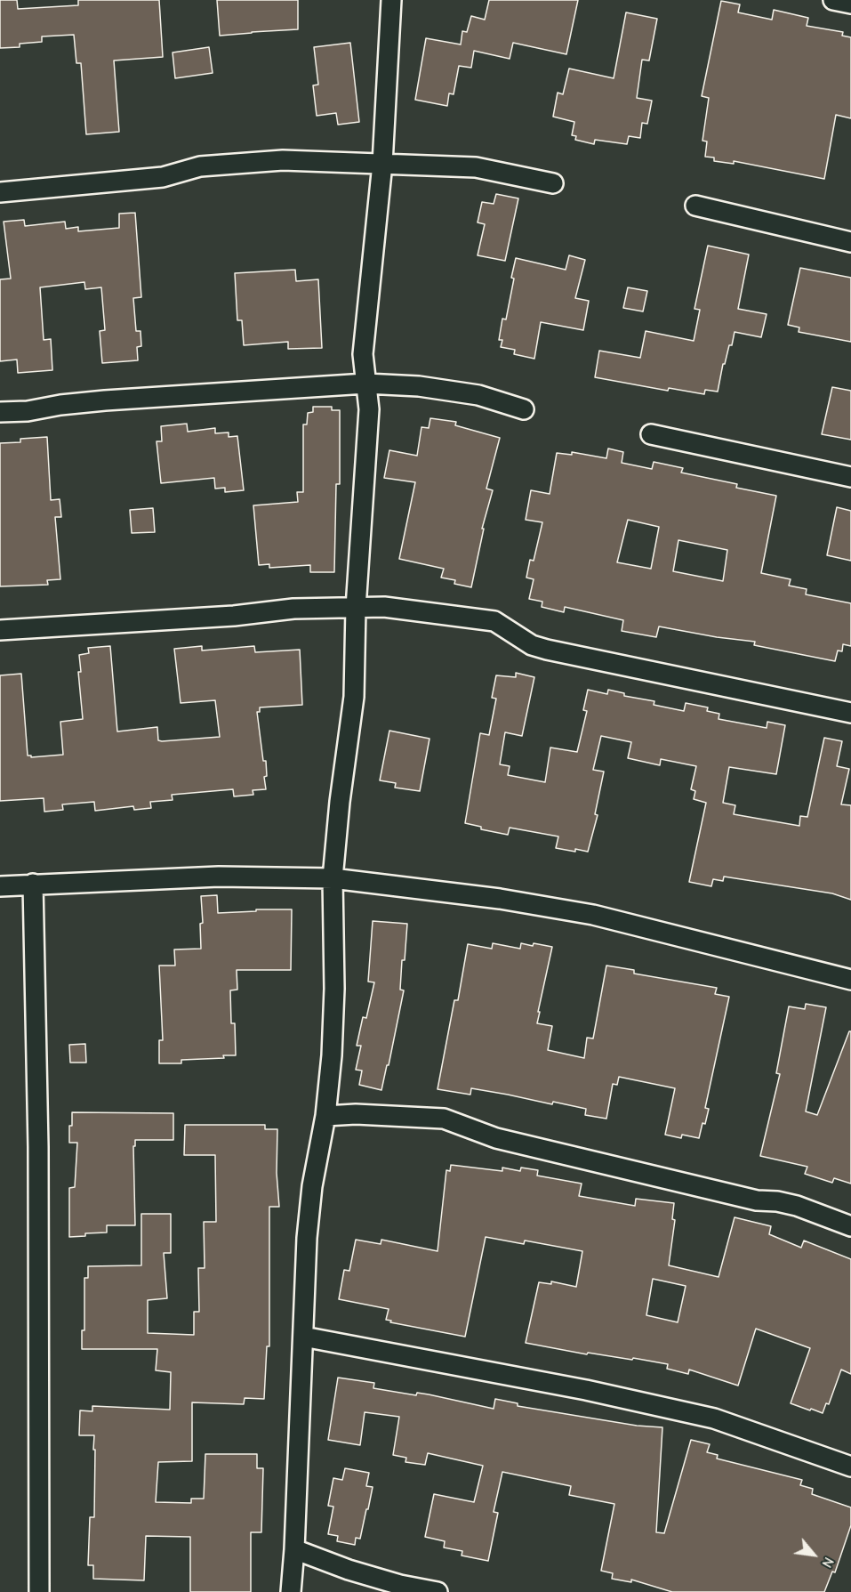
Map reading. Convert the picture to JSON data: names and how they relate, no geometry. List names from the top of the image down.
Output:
{
  "north": "bottom right"
}
